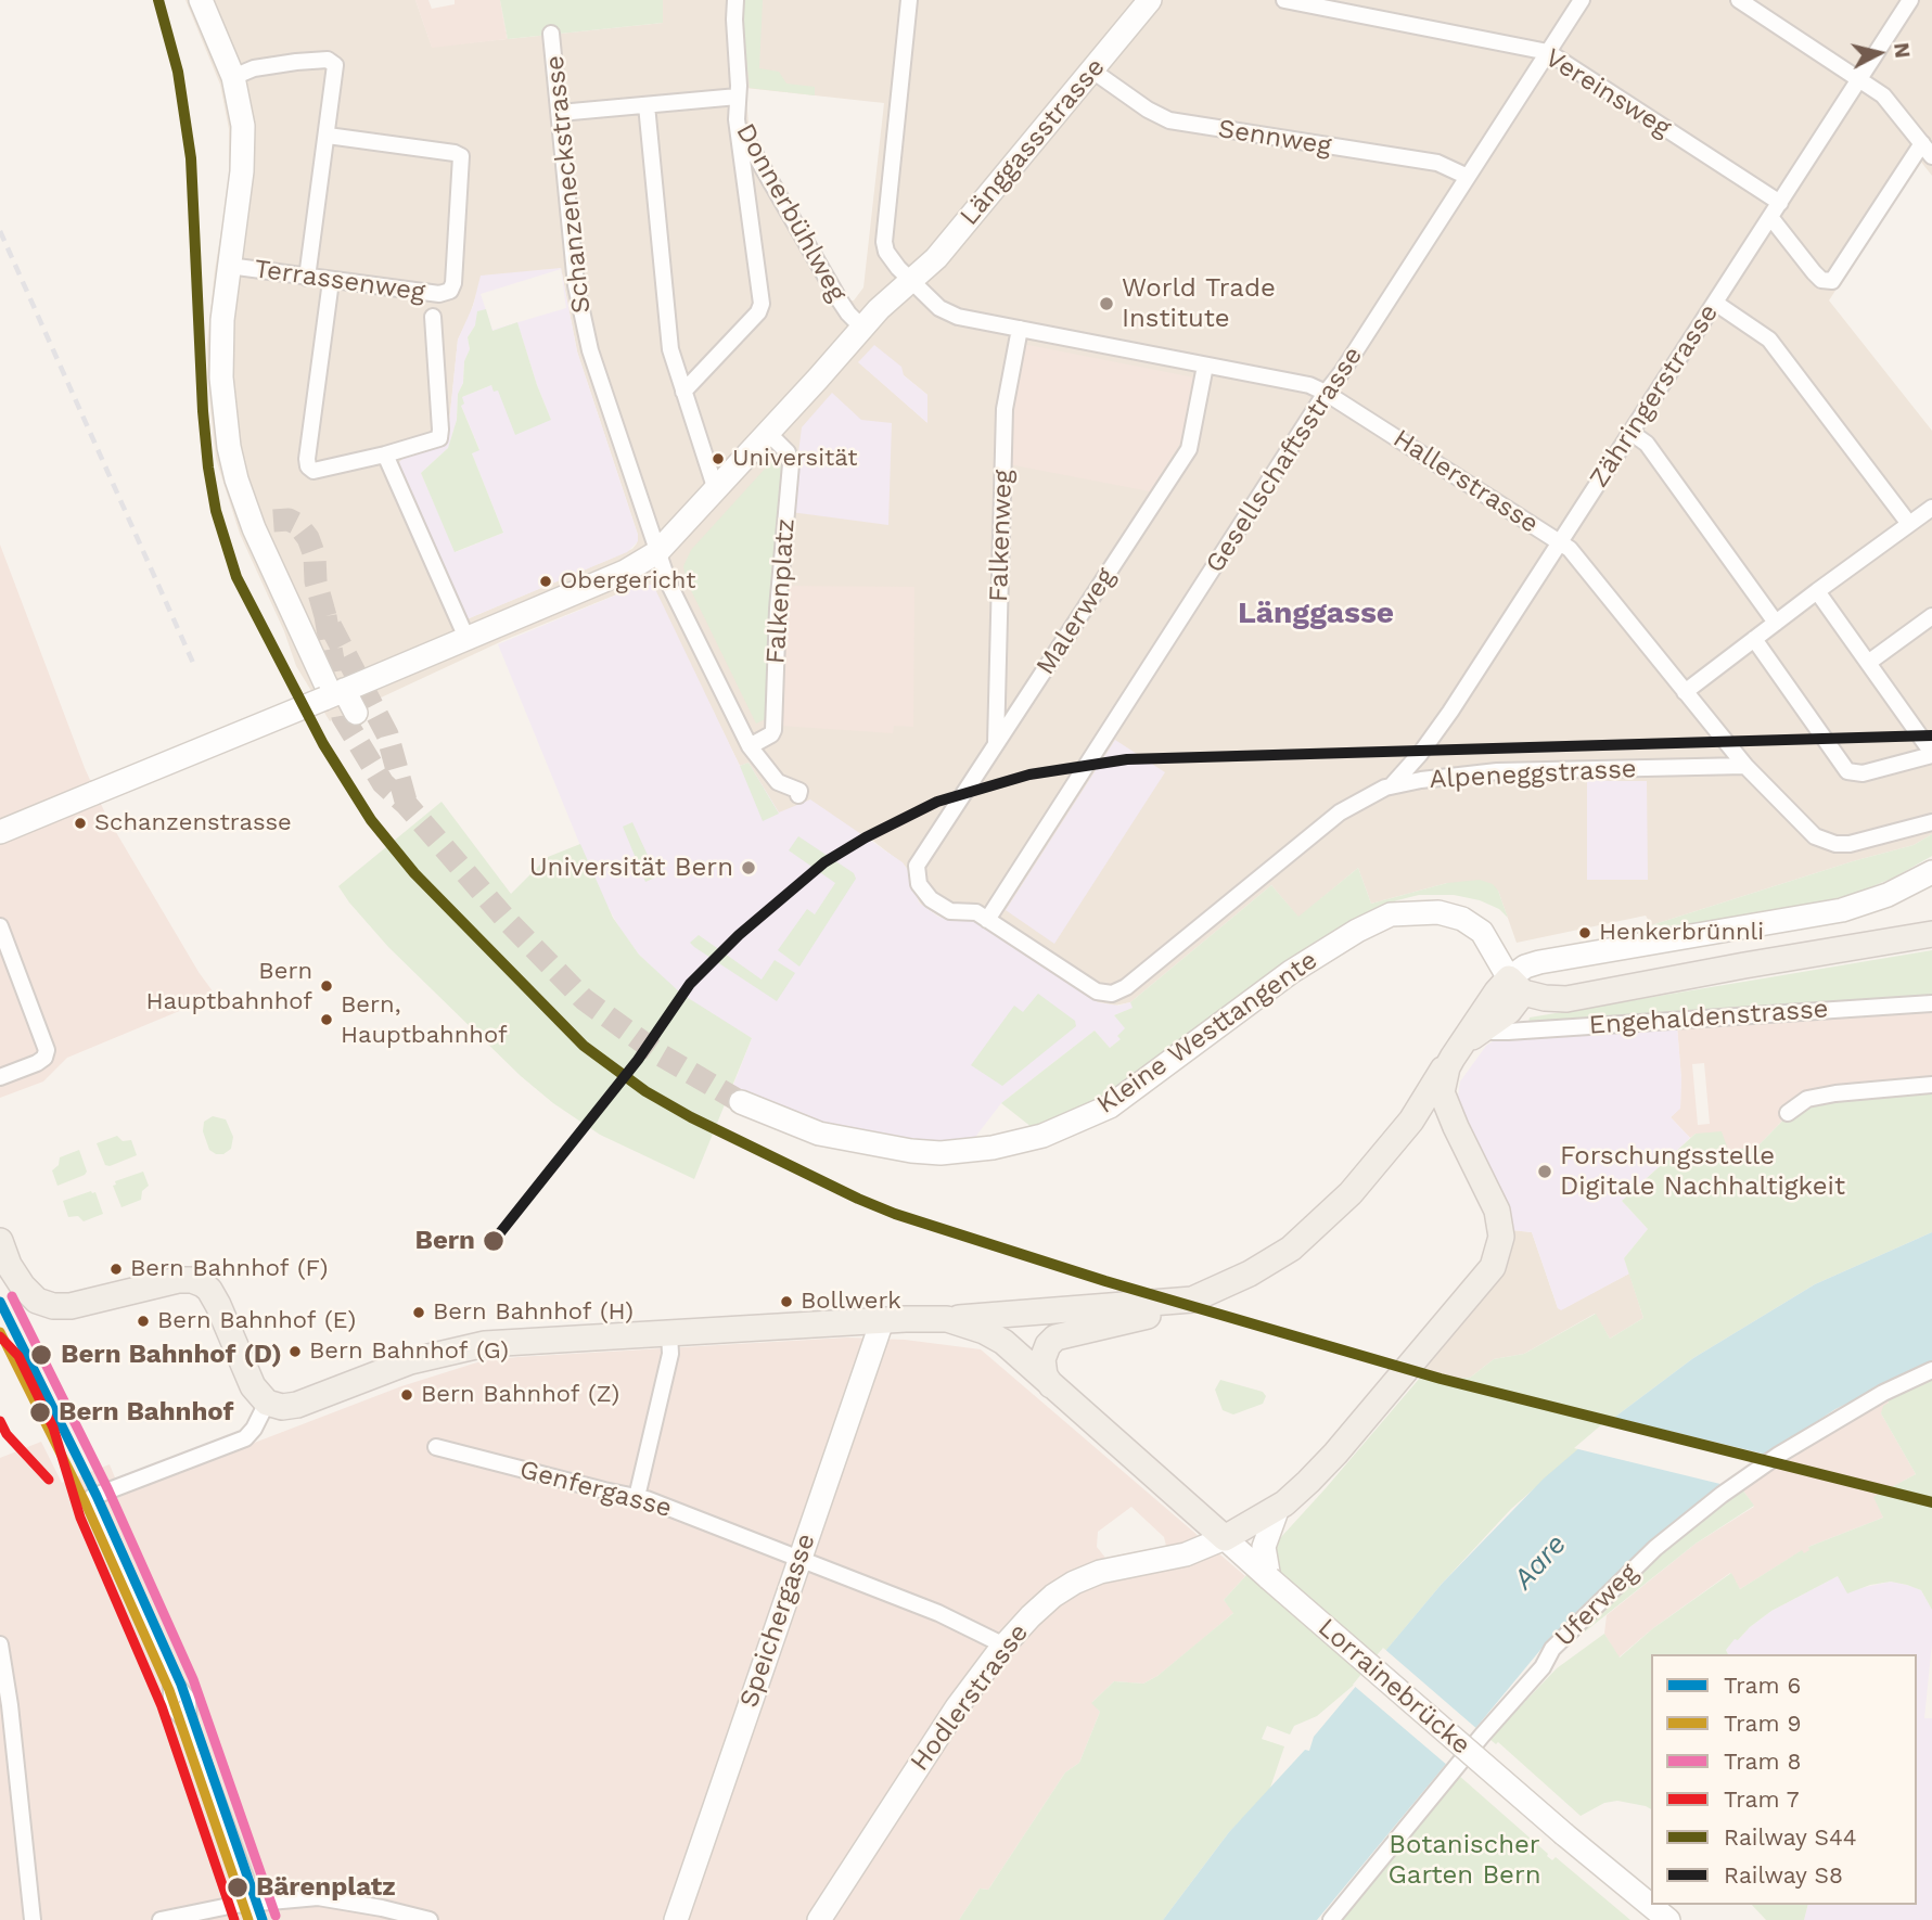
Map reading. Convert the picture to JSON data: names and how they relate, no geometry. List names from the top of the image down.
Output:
{
  "streets": {
    "main road": [
      "Länggassstrasse",
      "Kleine Westtangente",
      "Speichergasse",
      "Lorrainebrücke",
      "Hodlerstrasse"
    ],
    "street": [
      "Vereinsweg",
      "Sennweg",
      "Schanzeneckstrasse",
      "Donnerbühlweg",
      "Terrassenweg",
      "Zähringerstrasse",
      "Gesellschaftsstrasse",
      "Hallerstrasse",
      "Falkenweg",
      "Falkenplatz",
      "Malerweg",
      "Alpeneggstrasse",
      "Engehaldenstrasse",
      "Genfergasse",
      "Uferweg"
    ]
  },
  "crossings": [
    ["Vereinsweg", "Zähringerstrasse"],
    ["Vereinsweg", "Gesellschaftsstrasse"],
    ["Sennweg", "Länggassstrasse"],
    ["Sennweg", "Gesellschaftsstrasse"],
    ["Länggassstrasse", "Hallerstrasse"],
    ["Schanzeneckstrasse", "Falkenplatz"],
    ["Zähringerstrasse", "Hallerstrasse"],
    ["Zähringerstrasse", "Alpeneggstrasse"],
    ["Gesellschaftsstrasse", "Hallerstrasse"],
    ["Gesellschaftsstrasse", "Malerweg"],
    ["Gesellschaftsstrasse", "Alpeneggstrasse"],
    ["Hallerstrasse", "Falkenweg"],
    ["Hallerstrasse", "Malerweg"],
    ["Hallerstrasse", "Alpeneggstrasse"],
    ["Falkenweg", "Malerweg"],
    ["Malerweg", "Alpeneggstrasse"],
    ["Genfergasse", "Speichergasse"],
    ["Genfergasse", "Hodlerstrasse"],
    ["Lorrainebrücke", "Hodlerstrasse"]
  ],
  "districts": ["Länggasse"],
  "water": ["Aare"],
  "parks": ["Botanischer Garten Bern"],
  "places": [
    "World Trade Institute",
    "Universität",
    "Obergericht",
    "Schanzenstrasse",
    "Universität Bern",
    "Henkerbrünnli",
    "Bern Hauptbahnhof",
    "Bern, Hauptbahnhof",
    "Forschungsstelle Digitale Nachhaltigkeit",
    "Bern",
    "Bern Bahnhof (F)",
    "Bollwerk",
    "Bern Bahnhof (H)",
    "Bern Bahnhof (E)",
    "Bern Bahnhof (G)",
    "Bern Bahnhof (D)",
    "Bern Bahnhof (Z)",
    "Bern Bahnhof",
    "Bärenplatz"
  ],
  "lines": [
    "rail line S44",
    "rail line S8",
    "tram line 8",
    "tram line 6",
    "tram line 9",
    "tram line 7"
  ],
  "legend": [
    "Tram 6",
    "Tram 9",
    "Tram 8",
    "Tram 7",
    "Railway S44",
    "Railway S8"
  ],
  "north": "right"
}
